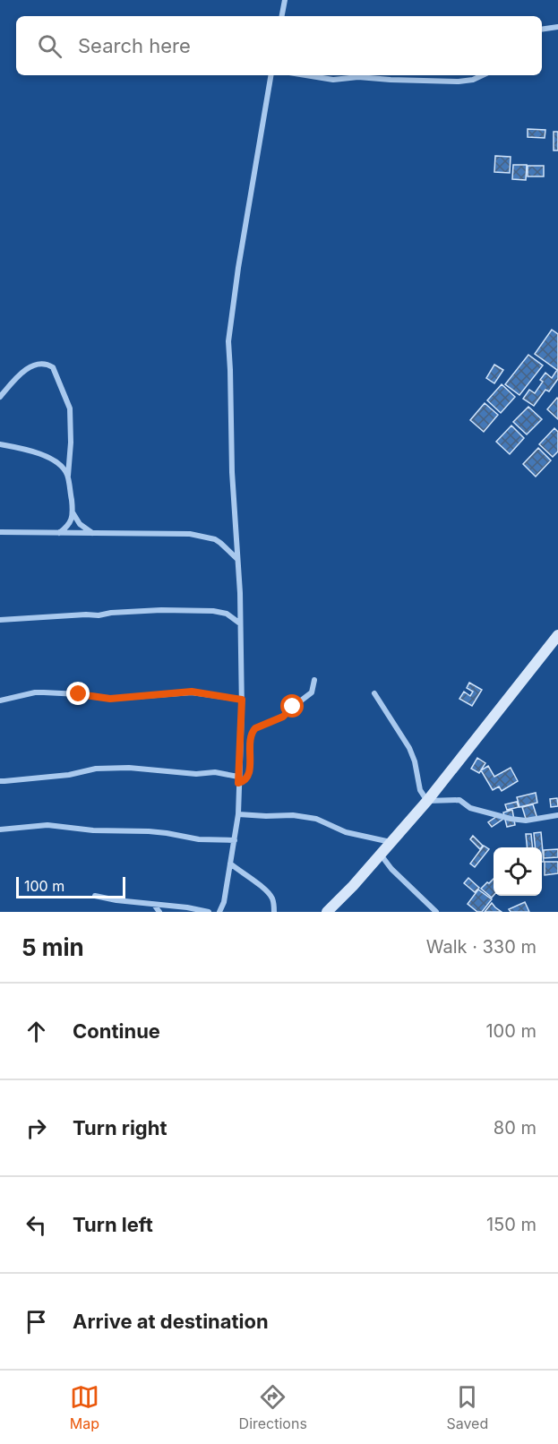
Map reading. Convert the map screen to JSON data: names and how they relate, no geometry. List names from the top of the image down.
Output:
{
  "scale_bar": "100 m",
  "page": {
    "search": "Search here",
    "scale": "100 m",
    "heading": ["5 min", "Walk · 330 m"],
    "list": [
      ["Continue", "100 m"],
      ["Turn right", "80 m"],
      ["Turn left", "150 m"],
      "Arrive at destination"
    ],
    "nav": ["Map", "Directions", "Saved"]
  }
}
